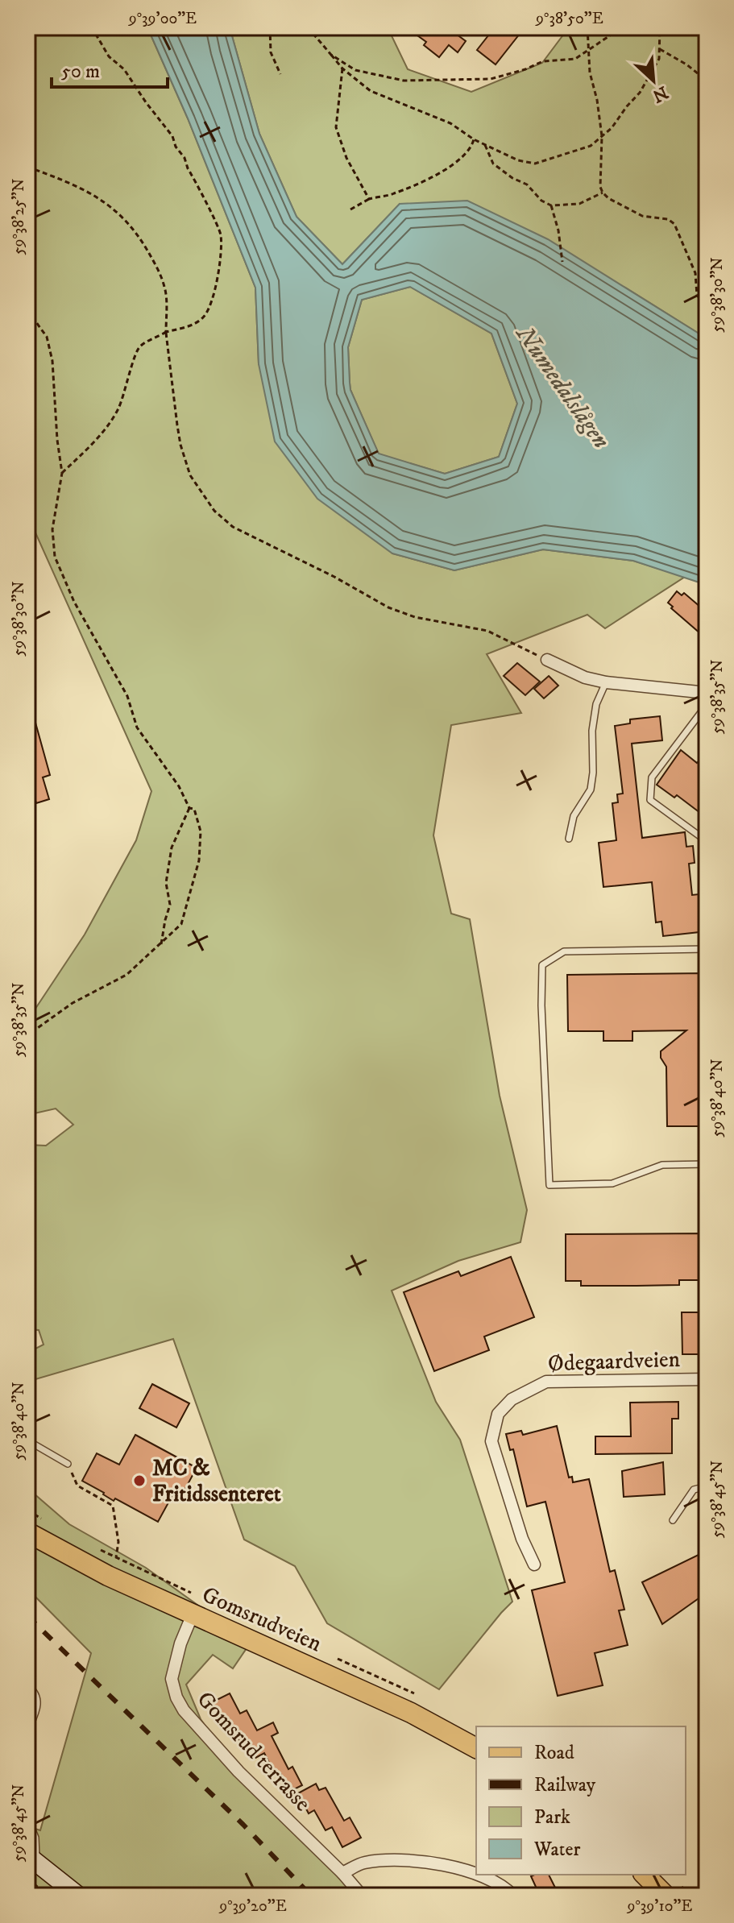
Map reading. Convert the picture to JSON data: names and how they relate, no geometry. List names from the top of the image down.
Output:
{
  "streets": {
    "main road": ["Gomsrudveien"],
    "street": ["Ødegaardveien", "Gomsrud terrasse"]
  },
  "crossings": [
    ["Gomsrudveien", "Gomsrud terrasse"]
  ],
  "water": ["Numedalslågen"],
  "places": ["MC & Fritidssenteret"],
  "legend": [
    "Road",
    "Railway",
    "Park",
    "Water"
  ],
  "scale_bar": "50 m",
  "north": "bottom right",
  "coordinates": [
    "9°39'00\"E",
    "9°38'50\"E",
    "59°38'25\"N",
    "59°38'30\"N",
    "59°38'35\"N",
    "59°38'40\"N",
    "59°38'45\"N",
    "9°39'20\"E",
    "9°39'10\"E"
  ]
}
